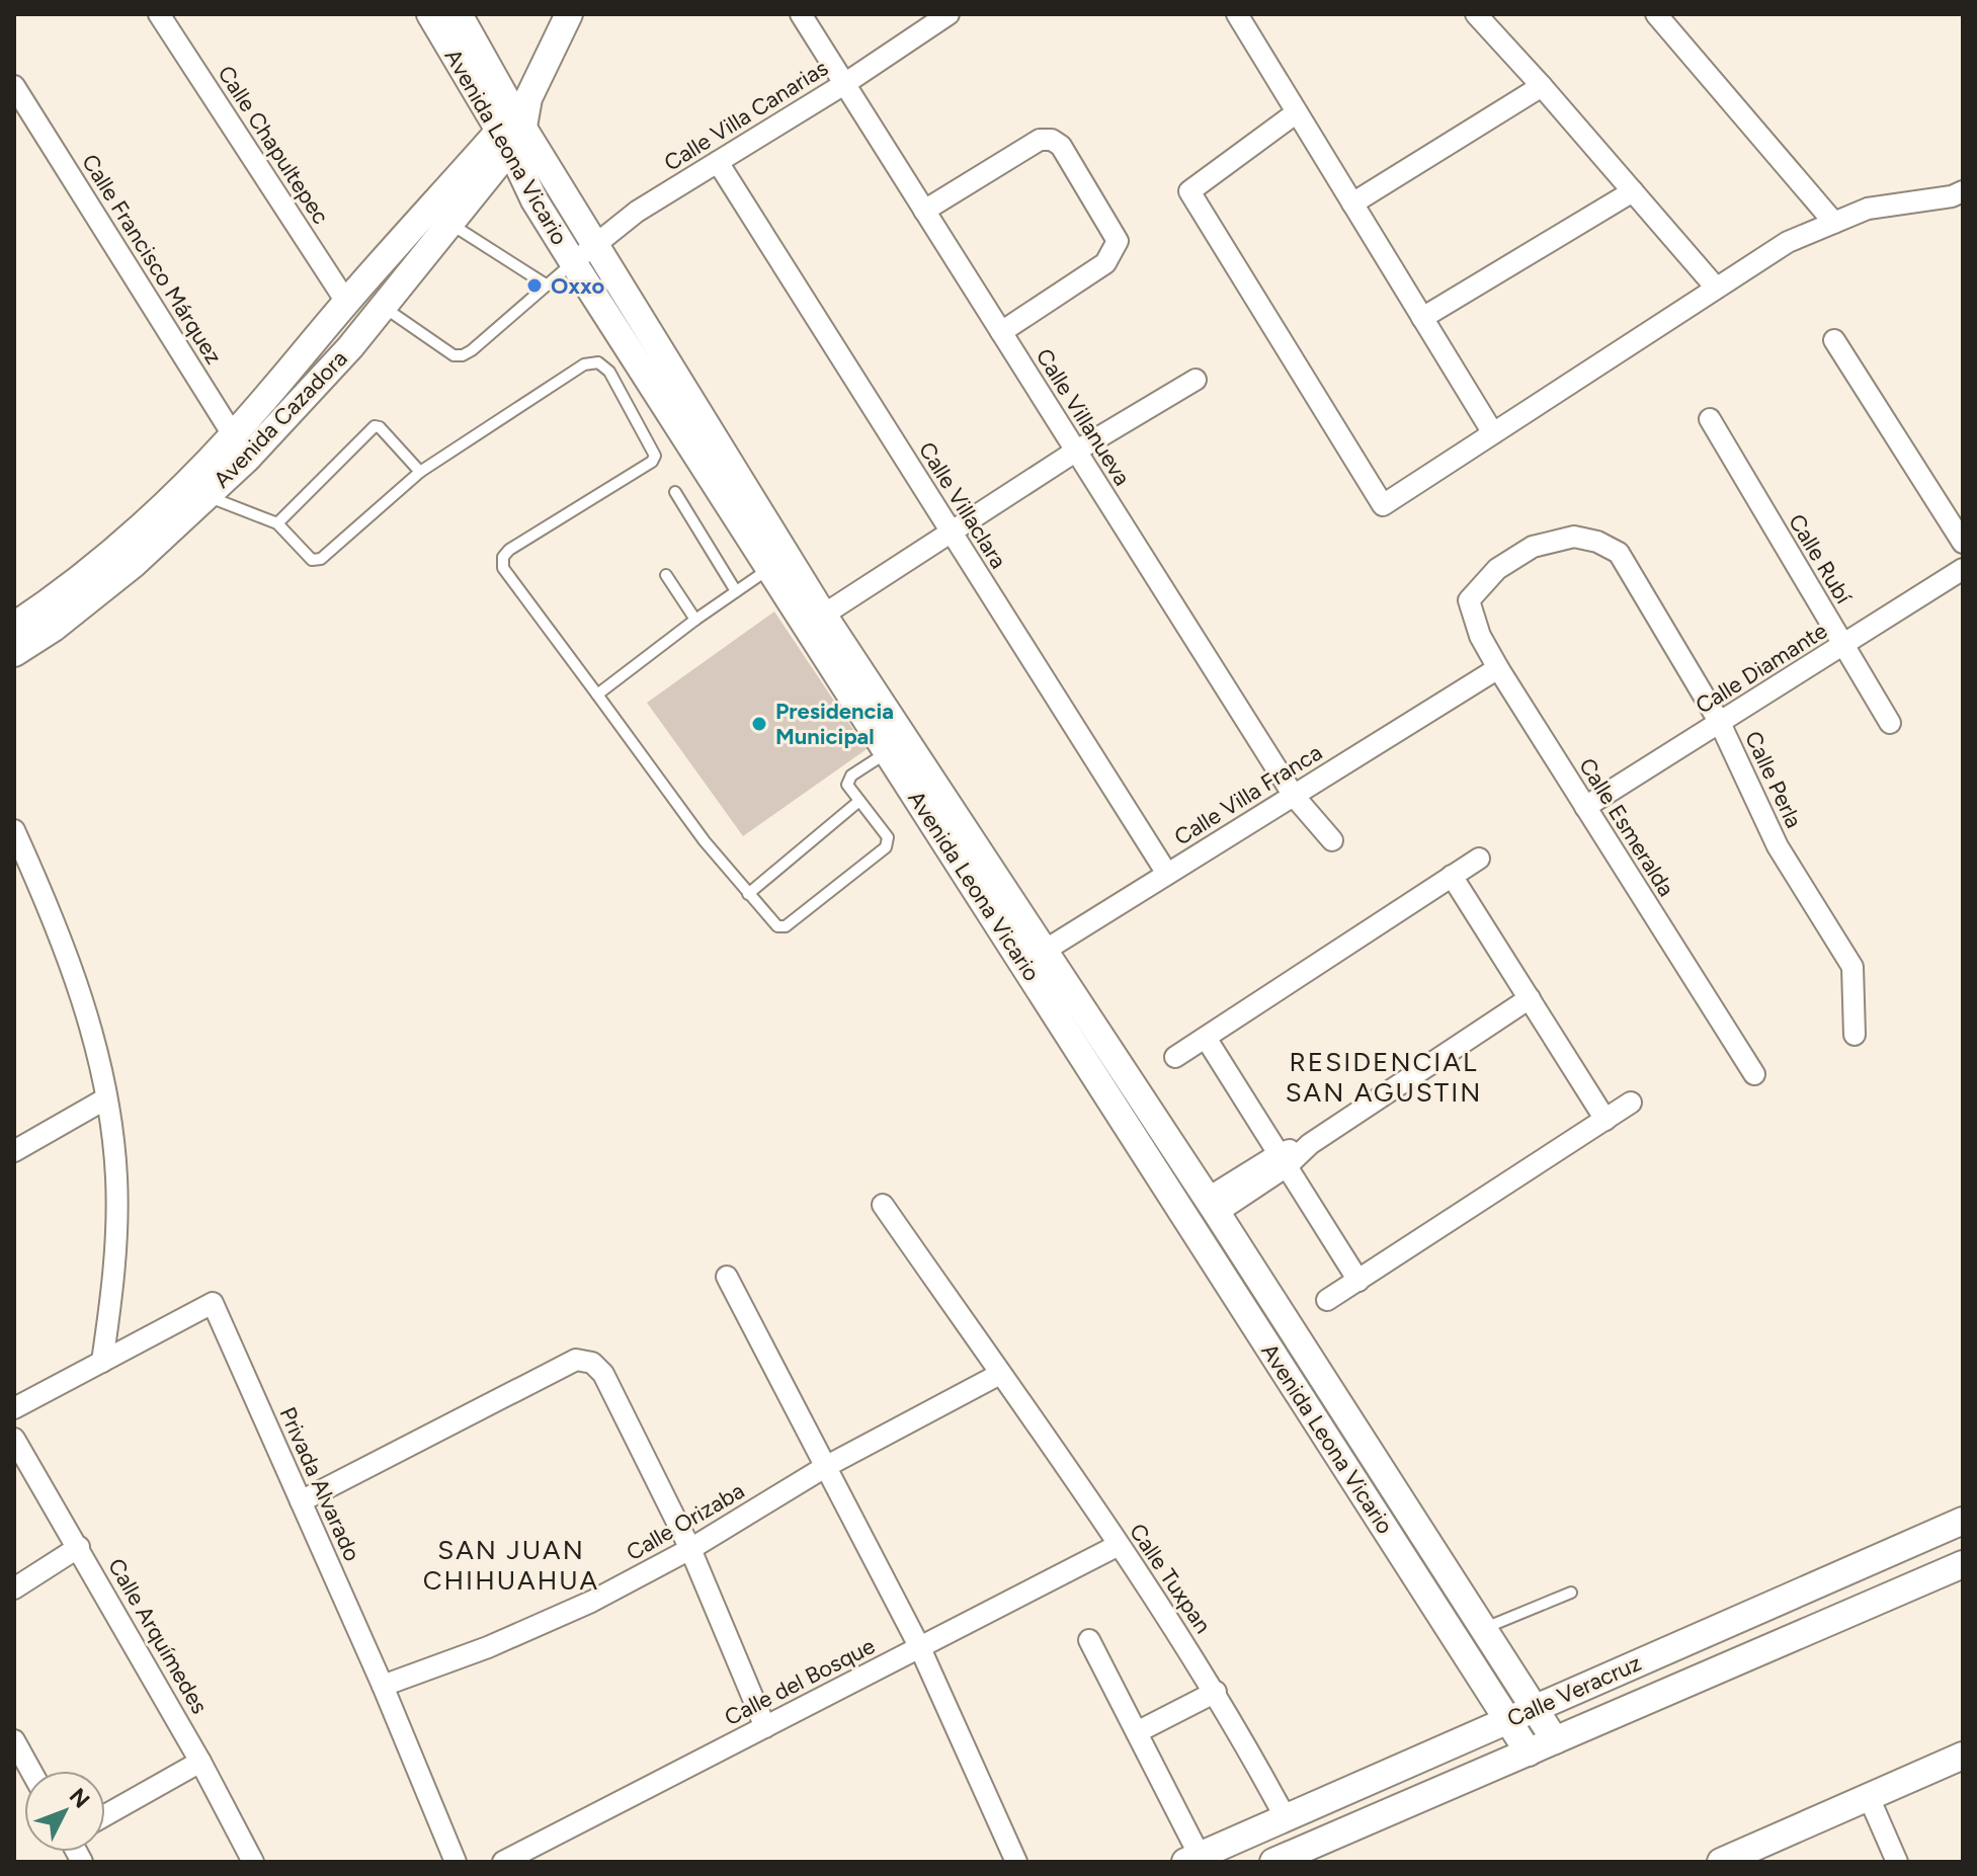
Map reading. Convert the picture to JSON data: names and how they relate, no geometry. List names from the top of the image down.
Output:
{
  "streets": {
    "street": [
      "Calle Villa Canarias",
      "Calle Chapultepec",
      "Avenida Leona Vicario",
      "Calle Francisco Márquez",
      "Calle Villanueva",
      "Avenida Cazadora",
      "Calle Villaclara",
      "Calle Rubí",
      "Calle Diamante",
      "Calle Perla",
      "Calle Villa Franca",
      "Calle Esmeralda",
      "Privada Alvarado",
      "Calle Orizaba",
      "Calle Tuxpan",
      "Calle Arquímedes",
      "Calle del Bosque",
      "Calle Veracruz"
    ]
  },
  "crossings": [
    ["Calle Villa Canarias", "Avenida Leona Vicario"],
    ["Calle Villa Canarias", "Calle Villanueva"],
    ["Calle Villa Canarias", "Calle Villaclara"],
    ["Calle Chapultepec", "Avenida Cazadora"],
    ["Avenida Leona Vicario", "Avenida Cazadora"],
    ["Avenida Leona Vicario", "Calle Villa Franca"],
    ["Avenida Leona Vicario", "Calle Veracruz"],
    ["Calle Francisco Márquez", "Avenida Cazadora"],
    ["Calle Villanueva", "Calle Villa Franca"],
    ["Calle Villaclara", "Calle Villa Franca"],
    ["Calle Rubí", "Calle Diamante"],
    ["Calle Diamante", "Calle Perla"],
    ["Calle Diamante", "Calle Esmeralda"],
    ["Calle Perla", "Calle Esmeralda"],
    ["Calle Villa Franca", "Calle Esmeralda"],
    ["Privada Alvarado", "Calle Orizaba"],
    ["Calle Orizaba", "Calle Tuxpan"],
    ["Calle Tuxpan", "Calle del Bosque"],
    ["Calle Tuxpan", "Calle Veracruz"]
  ],
  "districts": ["RESIDENCIAL SAN AGUSTIN", "SAN JUAN CHIHUAHUA"],
  "places": ["Oxxo", "Presidencia Municipal"],
  "north": "top right"
}
